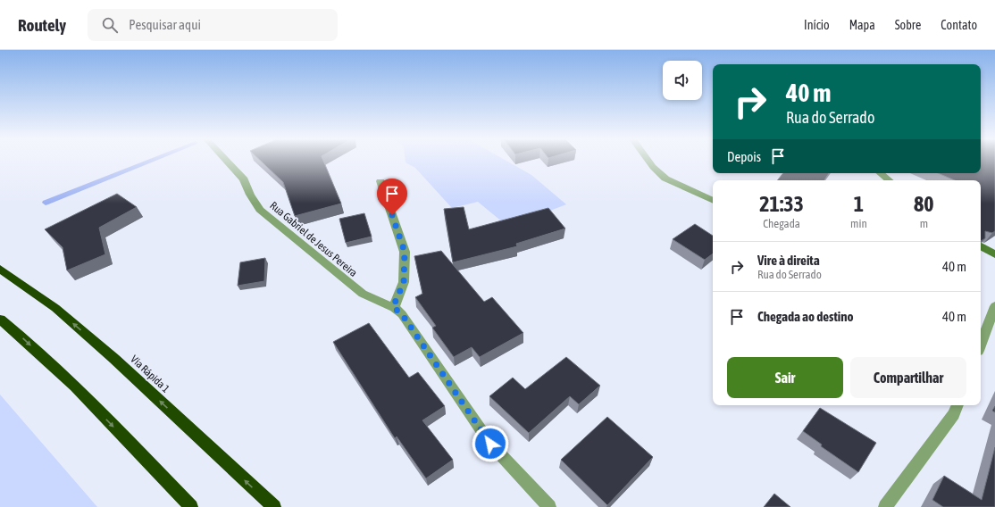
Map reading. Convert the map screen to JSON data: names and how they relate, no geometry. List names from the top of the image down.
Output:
{
  "streets": {
    "highway": ["Via Rápida 1"],
    "street": ["Rua Gabriel de Jesus Pereira"]
  },
  "page": {
    "header": "Routely",
    "search": "Pesquisar aqui",
    "nav": [
      "Início",
      "Mapa",
      "Sobre",
      "Contato"
    ],
    "turn": ["40 m", "Rua do Serrado"],
    "then": "Depois",
    "eta": [
      "21:33",
      "Chegada",
      "1",
      "min",
      "80",
      "m"
    ],
    "list": [
      {
        "name": "Vire à direita",
        "note": "Rua do Serrado",
        "value": "40 m"
      },
      {
        "name": "Chegada ao destino",
        "value": "40 m"
      }
    ],
    "buttons": ["Sair", "Compartilhar"]
  }
}
